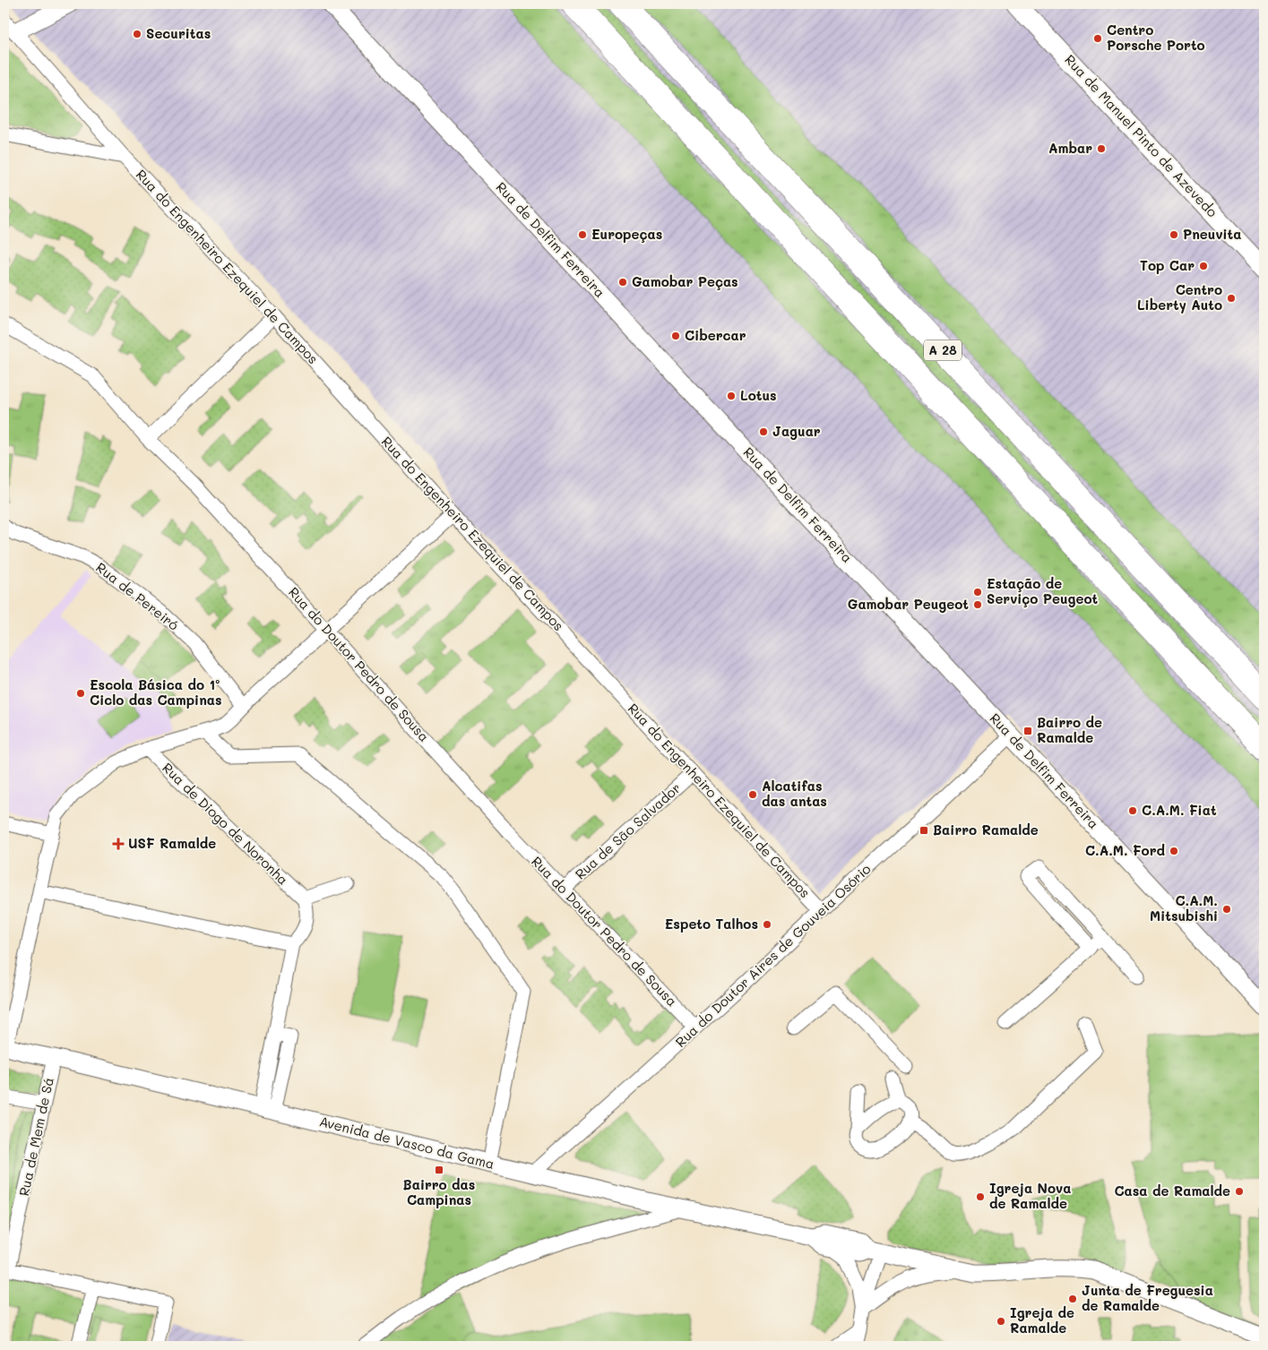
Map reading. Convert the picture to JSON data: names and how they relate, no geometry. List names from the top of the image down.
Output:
{
  "streets": {
    "highway": ["A 28"],
    "main road": ["Rua de Manuel Pinto de Azevedo"],
    "street": [
      "Rua de Delfim Ferreira",
      "Rua do Engenheiro Ezequiel de Campos",
      "Rua de Pereiró",
      "Rua do Doutor Pedro de Sousa",
      "Rua de Diogo de Noronha",
      "Rua de São Salvador",
      "Rua do Doutor Aires de Gouveia Osório",
      "Rua de Mem de Sá",
      "Avenida de Vasco da Gama"
    ]
  },
  "crossings": [
    ["Rua de Delfim Ferreira", "Rua do Doutor Aires de Gouveia Osório"],
    ["Rua do Engenheiro Ezequiel de Campos", "Rua de São Salvador"],
    ["Rua do Engenheiro Ezequiel de Campos", "Rua do Doutor Aires de Gouveia Osório"],
    ["Rua do Doutor Pedro de Sousa", "Rua de São Salvador"],
    ["Rua do Doutor Pedro de Sousa", "Rua do Doutor Aires de Gouveia Osório"],
    ["Rua do Doutor Aires de Gouveia Osório", "Avenida de Vasco da Gama"],
    ["Rua de Mem de Sá", "Avenida de Vasco da Gama"]
  ],
  "places": {
    "other": [
      "Securitas",
      "Centro Porsche Porto",
      "Ambar",
      "Europeças",
      "Pneuvita",
      "Top Car",
      "Gamobar Peças",
      "Centro Liberty Auto",
      "Cibercar",
      "Lotus",
      "Jaguar",
      "Estação de Serviço Peugeot",
      "Gamobar Peugeot",
      "Escola Básica do 1º Ciclo das Campinas",
      "Alcatifas das antas",
      "C.A.M. Fiat",
      "C.A.M. Ford",
      "C.A.M. Mitsubishi",
      "Espeto Talhos",
      "Casa de Ramalde",
      "Igreja Nova de Ramalde",
      "Junta de Freguesia de Ramalde",
      "Igreja de Ramalde"
    ],
    "transit": ["Bairro de Ramalde", "Bairro Ramalde", "Bairro das Campinas"],
    "health": ["USF Ramalde"]
  }
}
